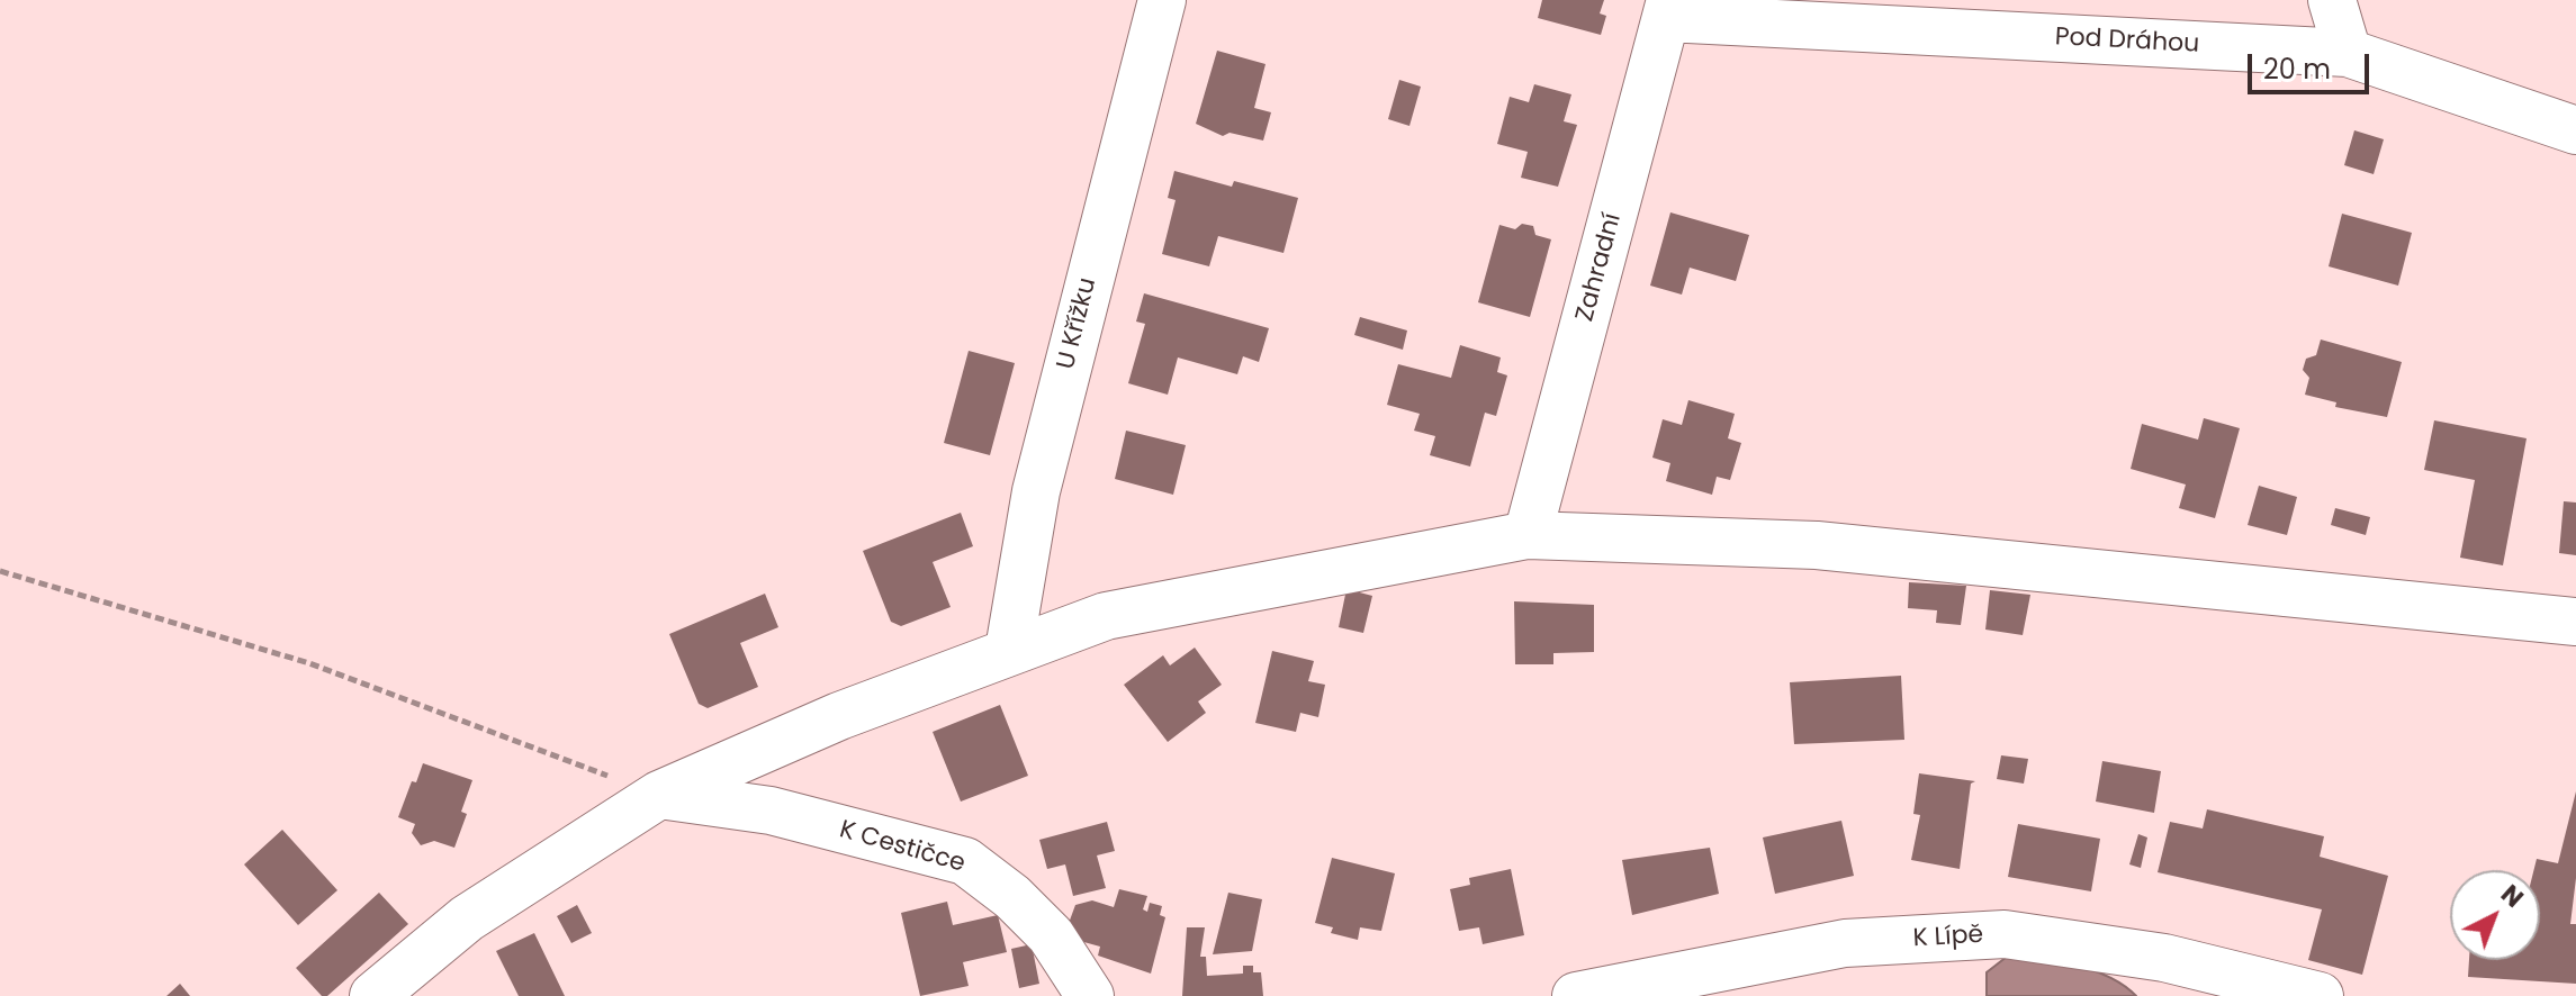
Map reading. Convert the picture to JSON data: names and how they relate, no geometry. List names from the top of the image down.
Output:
{
  "streets": {
    "street": [
      "Pod Dráhou",
      "Zahradní",
      "U Křížku",
      "K Cestičce",
      "K Lípě"
    ]
  },
  "crossings": [
    ["Pod Dráhou", "Zahradní"]
  ],
  "scale_bar": "20 m",
  "north": "top right"
}
